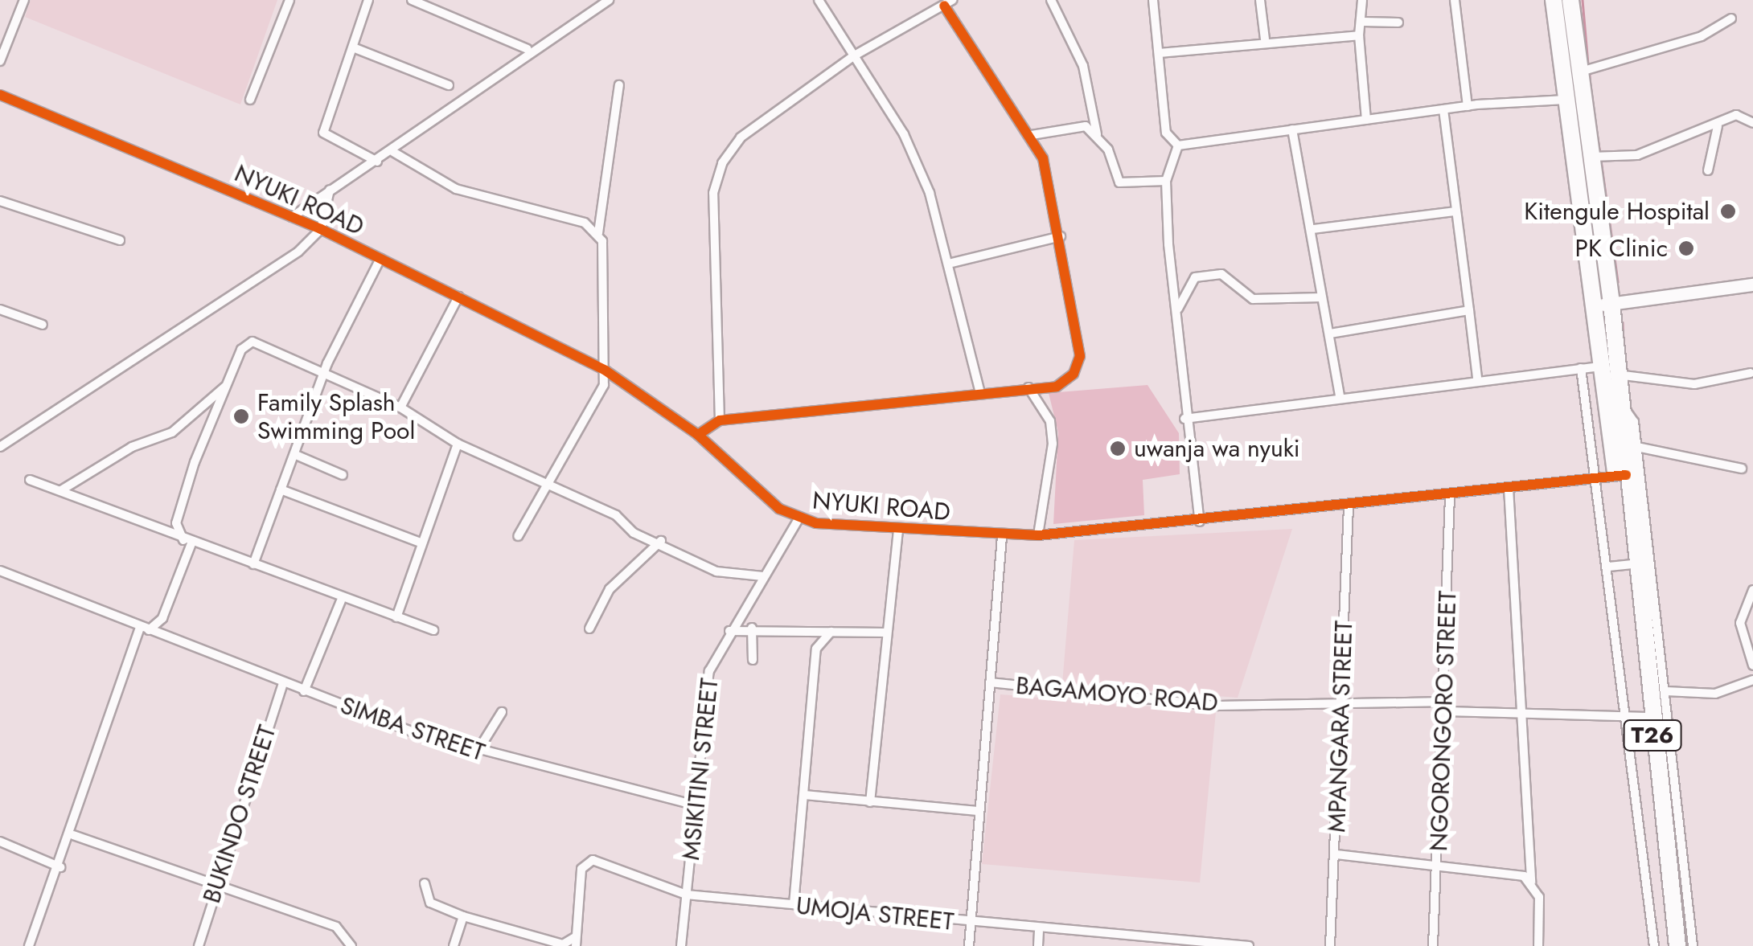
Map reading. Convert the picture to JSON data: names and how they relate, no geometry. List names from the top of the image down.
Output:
{
  "streets": {
    "highway": ["T26"],
    "street": [
      "NYUKI ROAD",
      "BAGAMOYO ROAD",
      "NGORONGORO STREET",
      "MPANGARA STREET",
      "SIMBA STREET",
      "MSIKITINI STREET",
      "BUKINDO STREET",
      "UMOJA STREET"
    ]
  },
  "crossings": [
    ["NYUKI ROAD", "NGORONGORO STREET"],
    ["NYUKI ROAD", "MPANGARA STREET"],
    ["NYUKI ROAD", "T26"],
    ["NYUKI ROAD", "MSIKITINI STREET"],
    ["BAGAMOYO ROAD", "NGORONGORO STREET"],
    ["BAGAMOYO ROAD", "MPANGARA STREET"],
    ["SIMBA STREET", "MSIKITINI STREET"],
    ["SIMBA STREET", "BUKINDO STREET"],
    ["MSIKITINI STREET", "UMOJA STREET"]
  ],
  "places": [
    "Kitengule Hospital",
    "PK Clinic",
    "Family Splash Swimming Pool",
    "uwanja wa nyuki"
  ]
}
